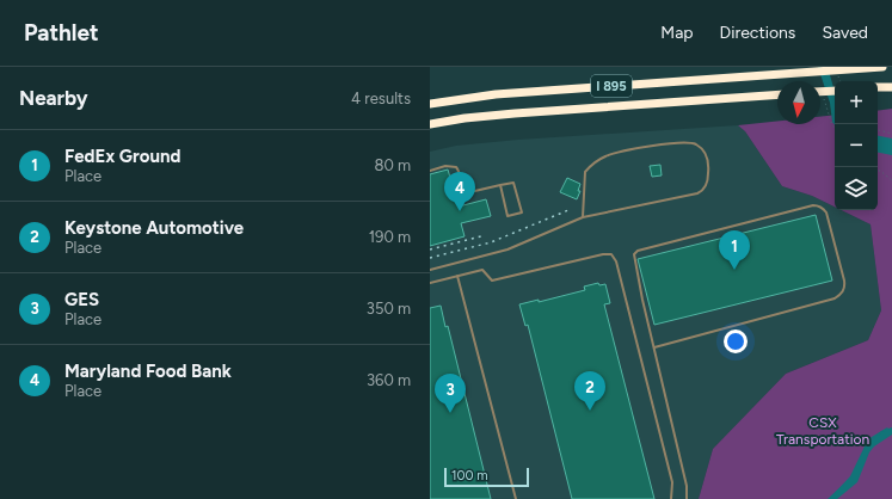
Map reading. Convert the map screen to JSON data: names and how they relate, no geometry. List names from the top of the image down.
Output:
{
  "streets": {
    "highway": ["I 895"]
  },
  "parks": ["CSX Transportation"],
  "scale_bar": "100 m",
  "north": "bottom",
  "page": {
    "header": "Pathlet",
    "nav": ["Map", "Directions", "Saved"],
    "heading": ["Nearby", "4 results"],
    "map_buttons": ["+", "−"],
    "list": [
      {
        "mark": "1",
        "name": "FedEx Ground",
        "note": "Place",
        "value": "80 m"
      },
      {
        "mark": "2",
        "name": "Keystone Automotive",
        "note": "Place",
        "value": "190 m"
      },
      {
        "mark": "3",
        "name": "GES",
        "note": "Place",
        "value": "350 m"
      },
      {
        "mark": "4",
        "name": "Maryland Food Bank",
        "note": "Place",
        "value": "360 m"
      }
    ],
    "pins": [
      "4",
      "1",
      "2",
      "3"
    ],
    "scale": "100 m"
  }
}
